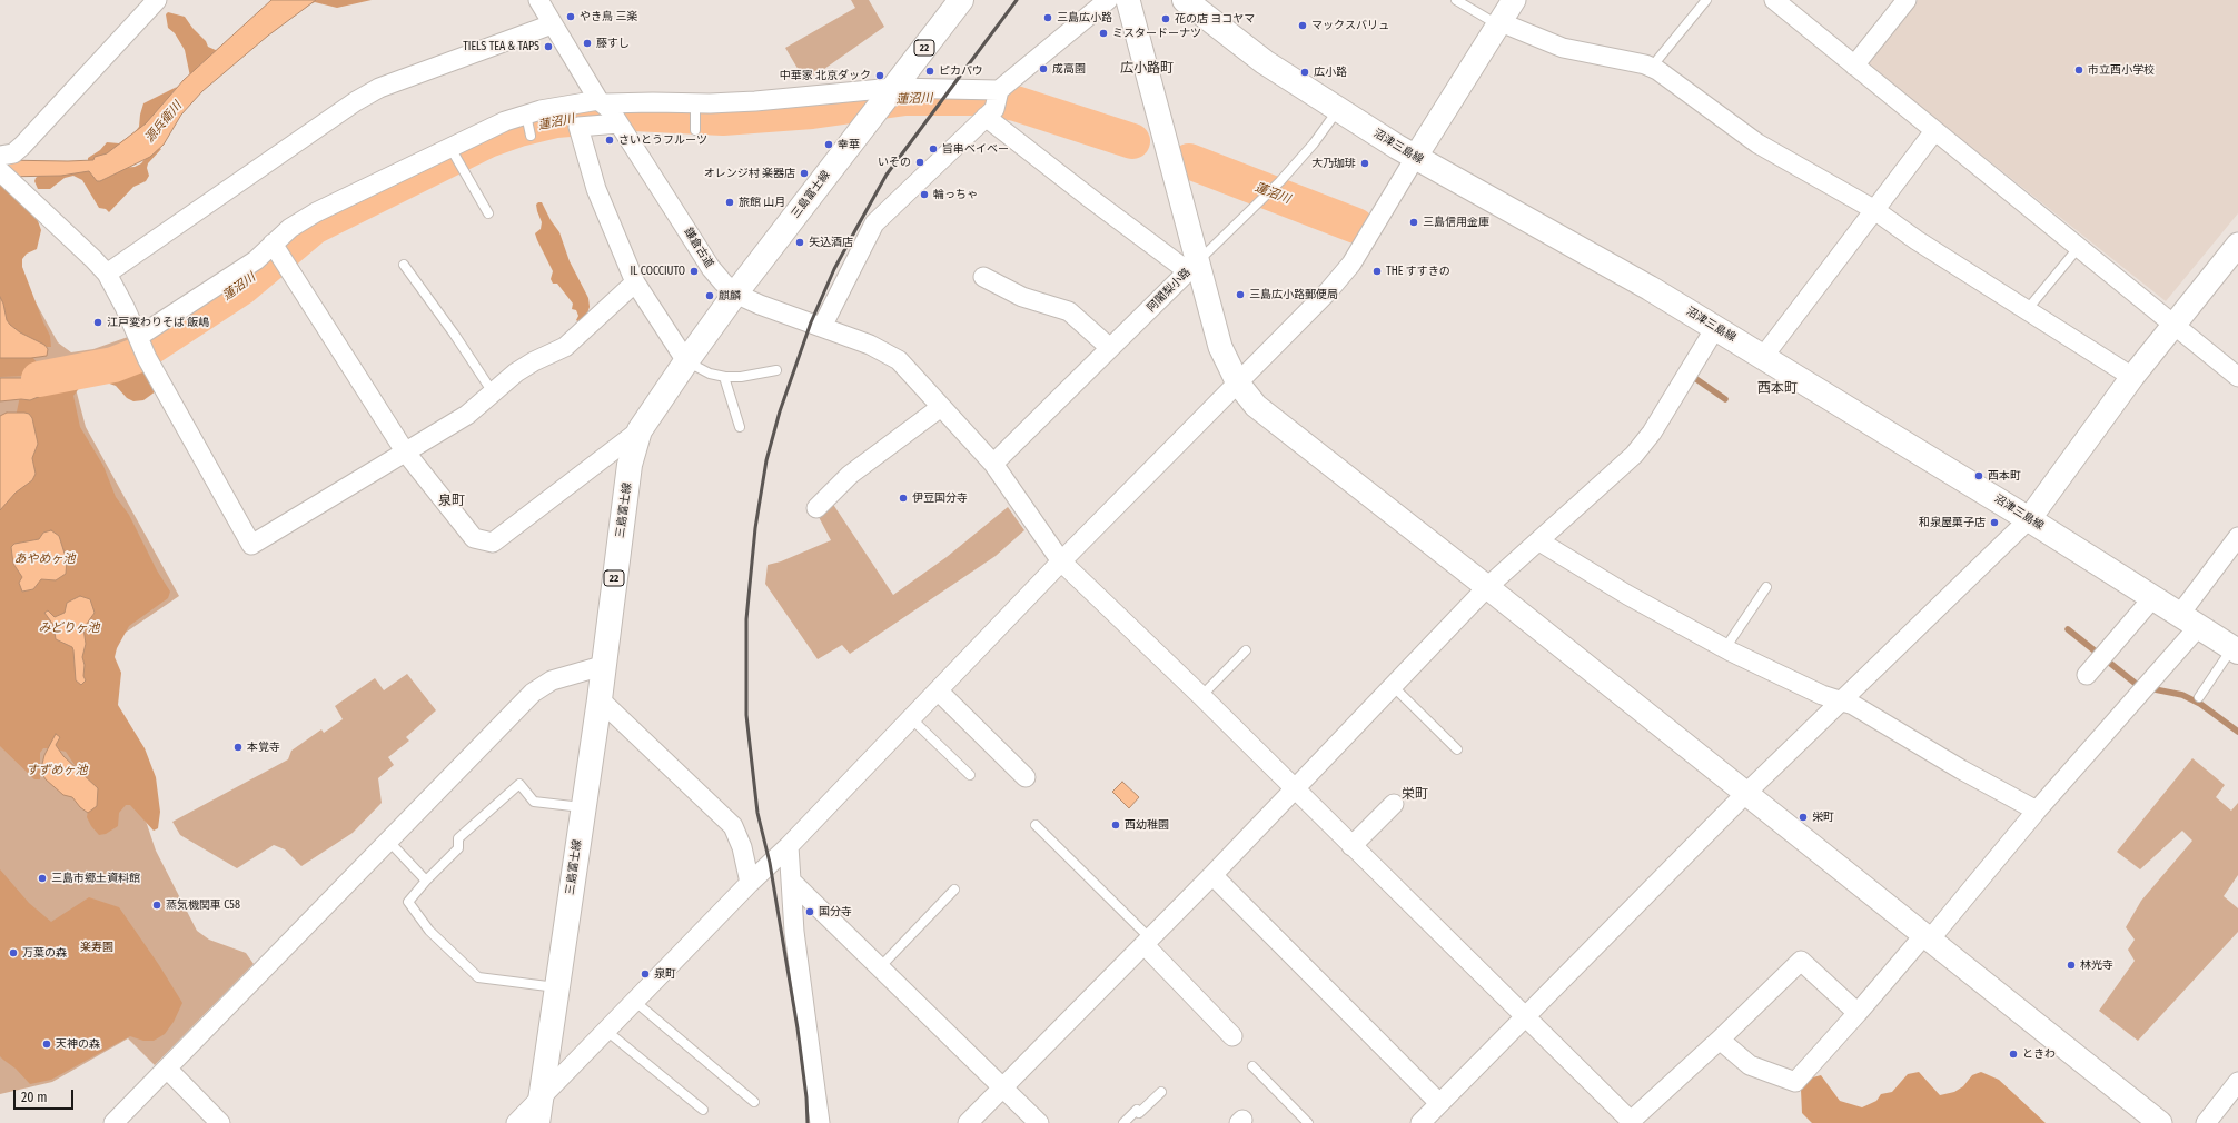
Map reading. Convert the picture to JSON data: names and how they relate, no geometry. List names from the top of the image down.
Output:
{
  "streets": {
    "main road": ["22", "沼津三島線", "三島富士線"],
    "street": ["鎌倉古道", "阿闍梨小路"]
  },
  "crossings": [
    ["沼津三島線", "阿闍梨小路"],
    ["三島富士線", "鎌倉古道"],
    ["鎌倉古道", "阿闍梨小路"]
  ],
  "districts": [
    "広小路町",
    "西本町",
    "泉町",
    "栄町"
  ],
  "water": [
    "蓮沼川",
    "源兵衛川",
    "あやめヶ池",
    "みどりヶ池",
    "すずめヶ池"
  ],
  "parks": ["楽寿園"],
  "places": [
    "やき鳥 三楽",
    "三島広小路",
    "花の店 ヨコヤマ",
    "マックスバリュ",
    "ミスタードーナツ",
    "藤すし",
    "TIELS TEA & TAPS",
    "成高園",
    "市立西小学校",
    "ピカパウ",
    "広小路",
    "中華家 北京ダック",
    "さいとうフルーツ",
    "幸華",
    "旨串ベイベー",
    "いその",
    "大乃珈琲",
    "オレンジ村 楽器店",
    "輪っちゃ",
    "旅館 山月",
    "三島信用金庫",
    "矢込酒店",
    "IL COCCIUTO",
    "THE すすきの",
    "三島広小路郵便局",
    "麒麟",
    "江戸変わりそば 飯嶋",
    "西本町",
    "伊豆国分寺",
    "和泉屋菓子店",
    "本覚寺",
    "栄町",
    "西幼稚園",
    "三島市郷土資料館",
    "蒸気機関車 C58",
    "国分寺",
    "万葉の森",
    "林光寺",
    "泉町",
    "天神の森",
    "ときわ"
  ],
  "scale_bar": "20 m"
}
